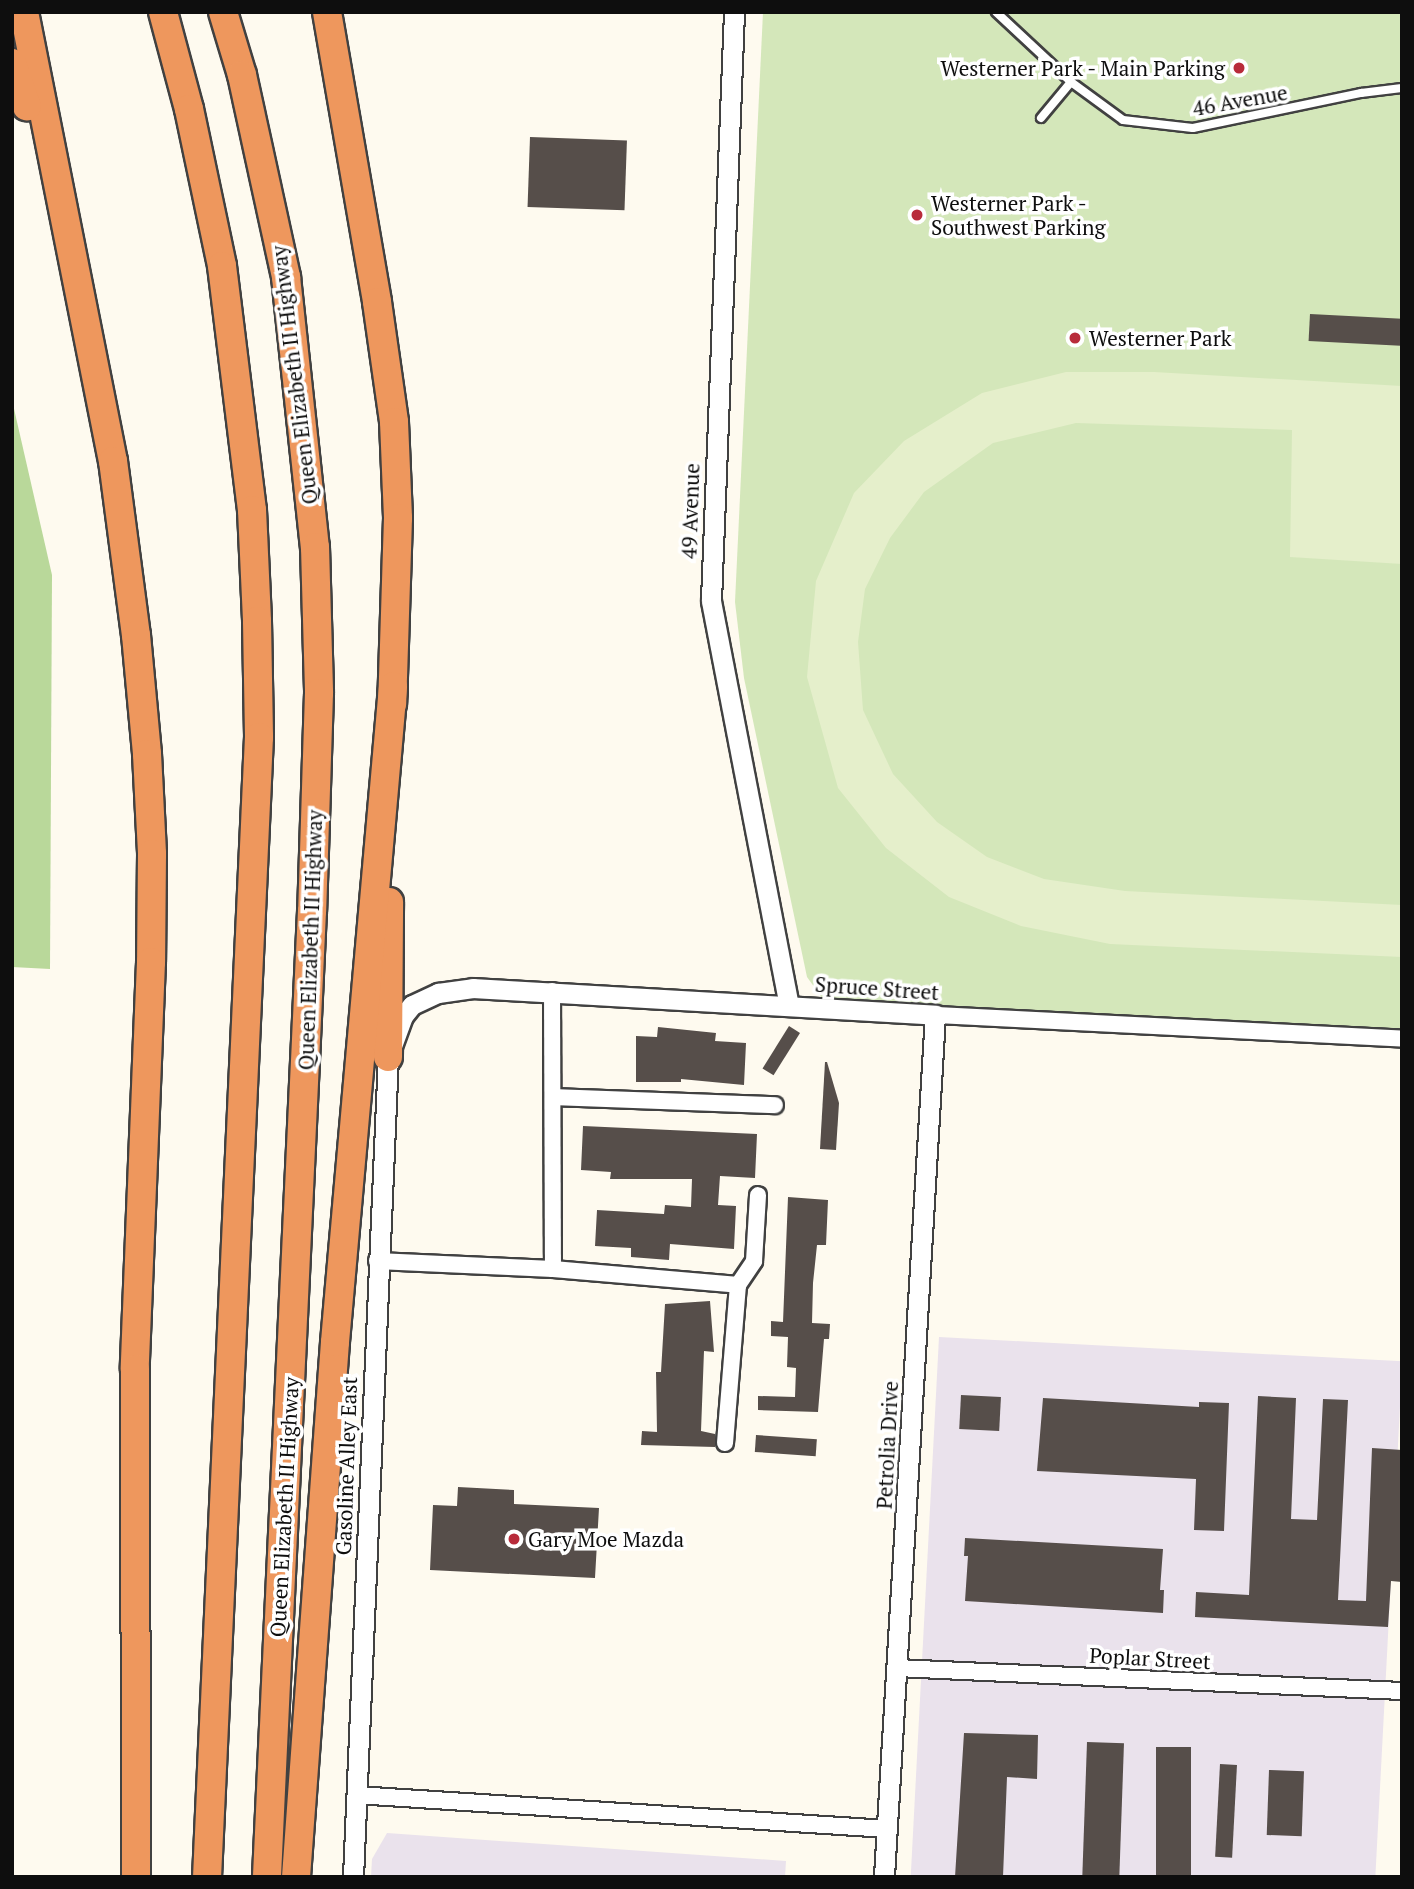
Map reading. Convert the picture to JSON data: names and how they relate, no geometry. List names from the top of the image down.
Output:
{
  "streets": {
    "highway": ["Queen Elizabeth II Highway"],
    "street": [
      "49 Avenue",
      "Spruce Street",
      "Petrolia Drive",
      "Gasoline Alley East",
      "Poplar Street"
    ],
    "lane": ["46 Avenue"]
  },
  "crossings": [
    ["49 Avenue", "Spruce Street"],
    ["Spruce Street", "Petrolia Drive"],
    ["Spruce Street", "Gasoline Alley East"],
    ["Petrolia Drive", "Poplar Street"]
  ],
  "places": [
    "Westerner Park - Main Parking",
    "Westerner Park - Southwest Parking",
    "Westerner Park",
    "Gary Moe Mazda"
  ]
}
